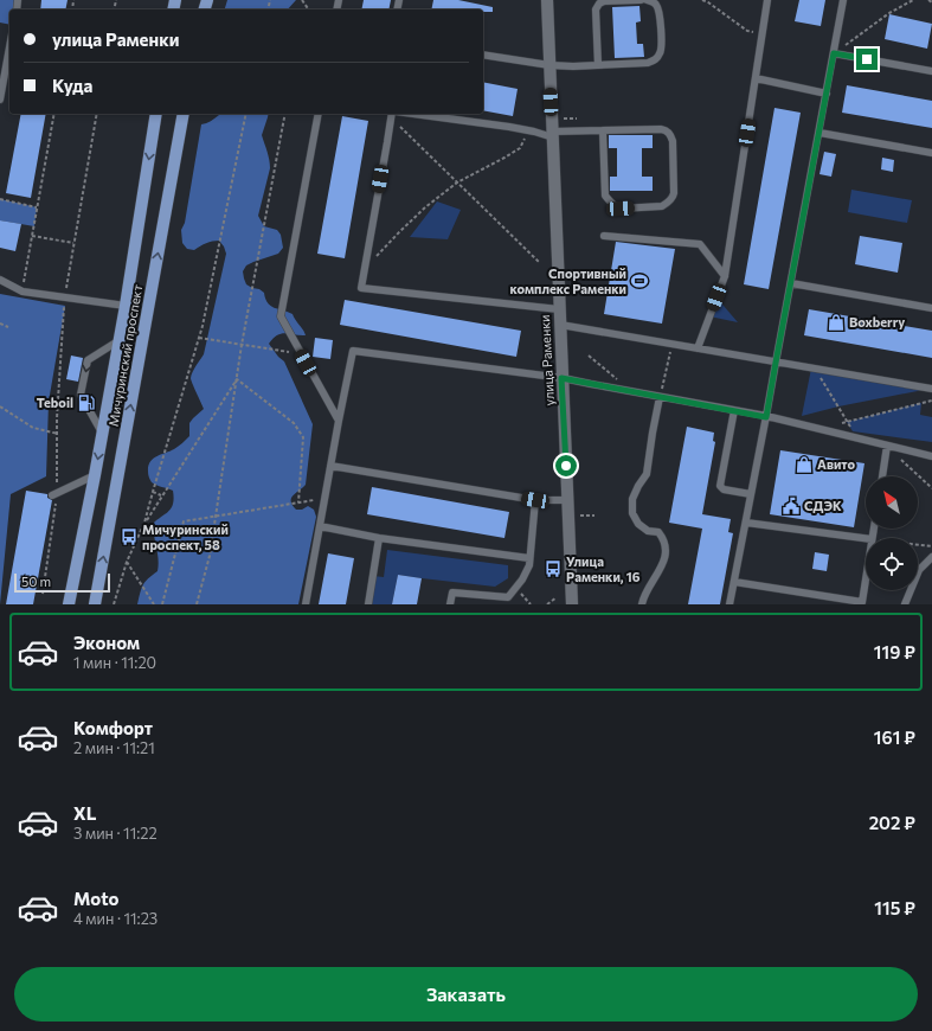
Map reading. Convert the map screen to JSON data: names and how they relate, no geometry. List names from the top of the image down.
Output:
{
  "streets": {
    "main road": ["Мичуринский проспект"],
    "street": ["улица Раменки"]
  },
  "places": {
    "sports": ["Спортивный комплекс Раменки"],
    "shop": ["Boxberry", "Авито"],
    "fuel station": ["Teboil"],
    "public building": ["СДЭК"],
    "bus stop": ["Мичуринский проспект, 58", "Улица Раменки, 16"]
  },
  "scale_bar": "50 m",
  "north": "top left",
  "page": {
    "banner": ["улица Раменки", "Куда"],
    "scale": "50 m",
    "list": [
      {
        "name": "Эконом",
        "note": "1 мин · 11:20",
        "value": "119 ₽"
      },
      {
        "name": "Комфорт",
        "note": "2 мин · 11:21",
        "value": "161 ₽"
      },
      {
        "name": "XL",
        "note": "3 мин · 11:22",
        "value": "202 ₽"
      },
      {
        "name": "Moto",
        "note": "4 мин · 11:23",
        "value": "115 ₽"
      }
    ],
    "buttons": "Заказать"
  }
}
